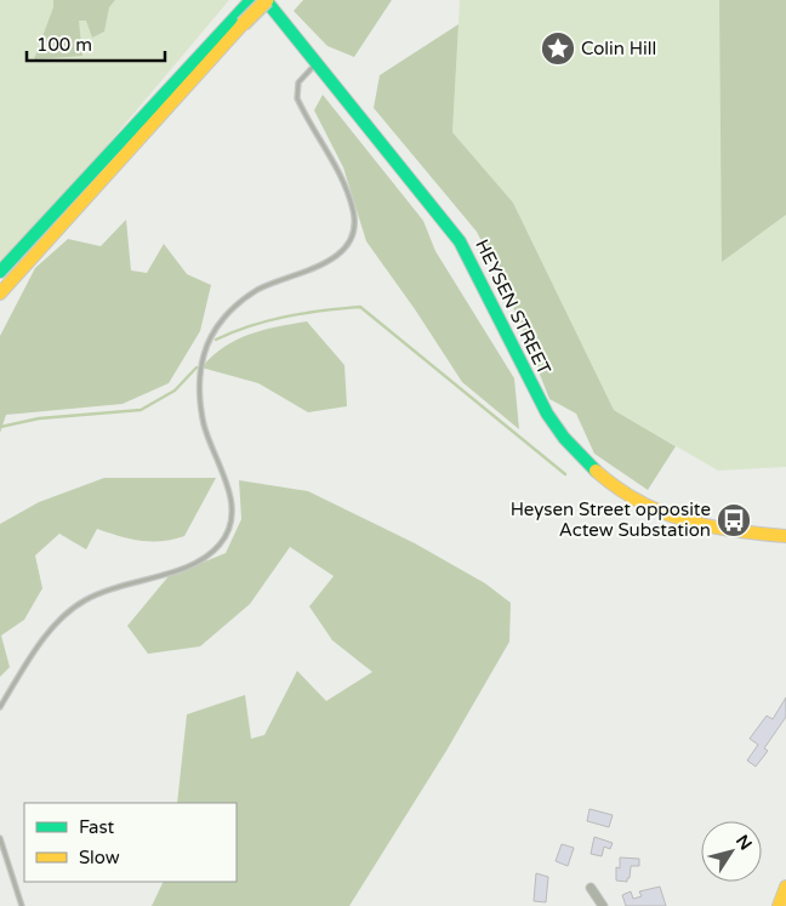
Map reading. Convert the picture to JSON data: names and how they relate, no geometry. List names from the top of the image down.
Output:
{
  "streets": {
    "main road": ["HEYSEN STREET"]
  },
  "places": {
    "place": ["Colin Hill"],
    "bus stop": ["Heysen Street opposite Actew Substation"]
  },
  "legend": ["Fast", "Slow"],
  "scale_bar": "100 m",
  "north": "top right"
}
